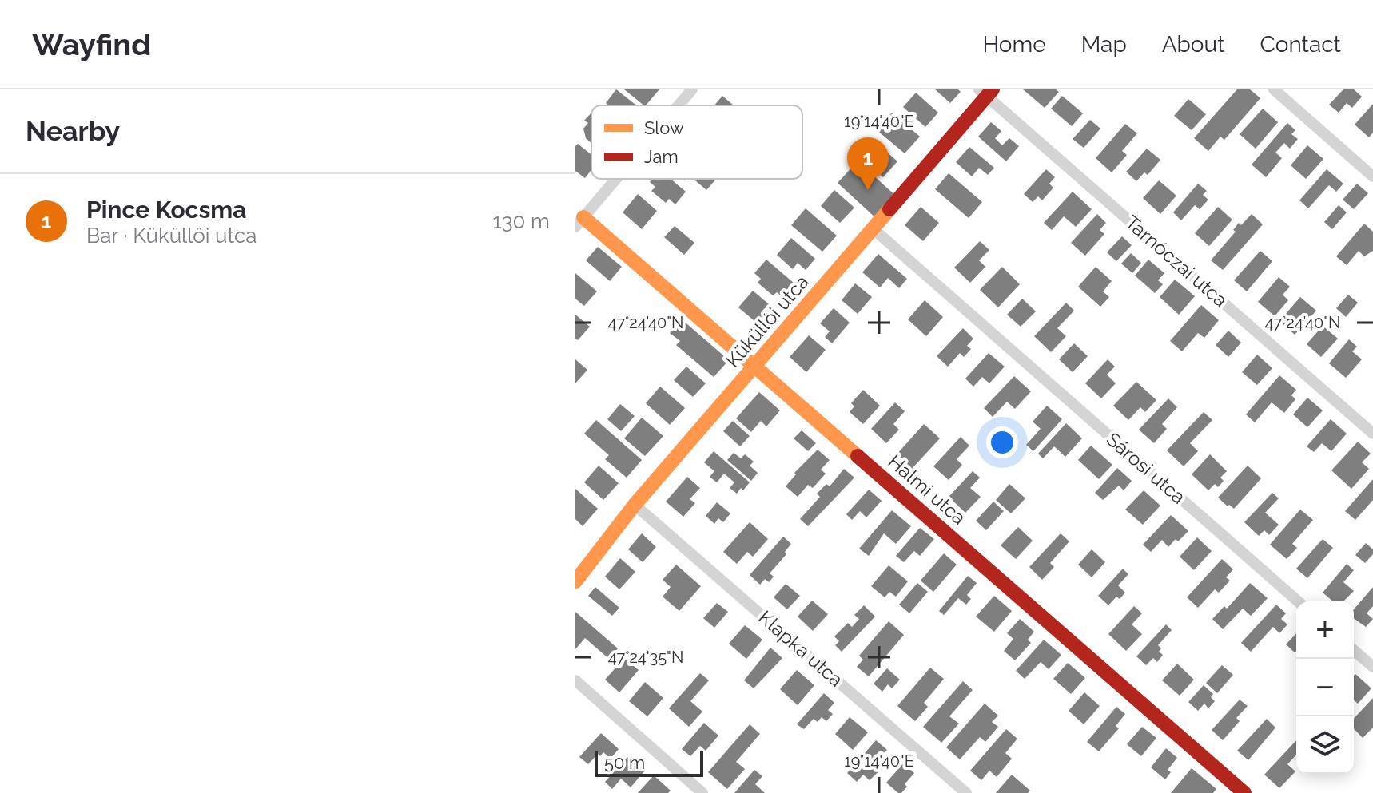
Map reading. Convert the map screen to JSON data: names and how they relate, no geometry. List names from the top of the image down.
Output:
{
  "streets": {
    "street": [
      "Tarnóczai utca",
      "Küküllői utca",
      "Sárosi utca",
      "Halmi utca",
      "Klapka utca"
    ]
  },
  "crossings": [
    ["Tarnóczai utca", "Küküllői utca"],
    ["Küküllői utca", "Sárosi utca"],
    ["Küküllői utca", "Halmi utca"],
    ["Küküllői utca", "Klapka utca"]
  ],
  "legend": ["Slow", "Jam"],
  "scale_bar": "50 m",
  "page": {
    "header": "Wayfind",
    "nav": [
      "Home",
      "Map",
      "About",
      "Contact"
    ],
    "heading": "Nearby",
    "pins": "1",
    "list": [
      {
        "mark": "1",
        "name": "Pince Kocsma",
        "note": "Bar · Küküllői utca",
        "value": "130 m"
      }
    ],
    "map_buttons": ["+", "−"],
    "scale": "50 m"
  },
  "coordinates": ["19°14'40\"E", "47°24'40\"N", "47°24'35\"N"]
}
